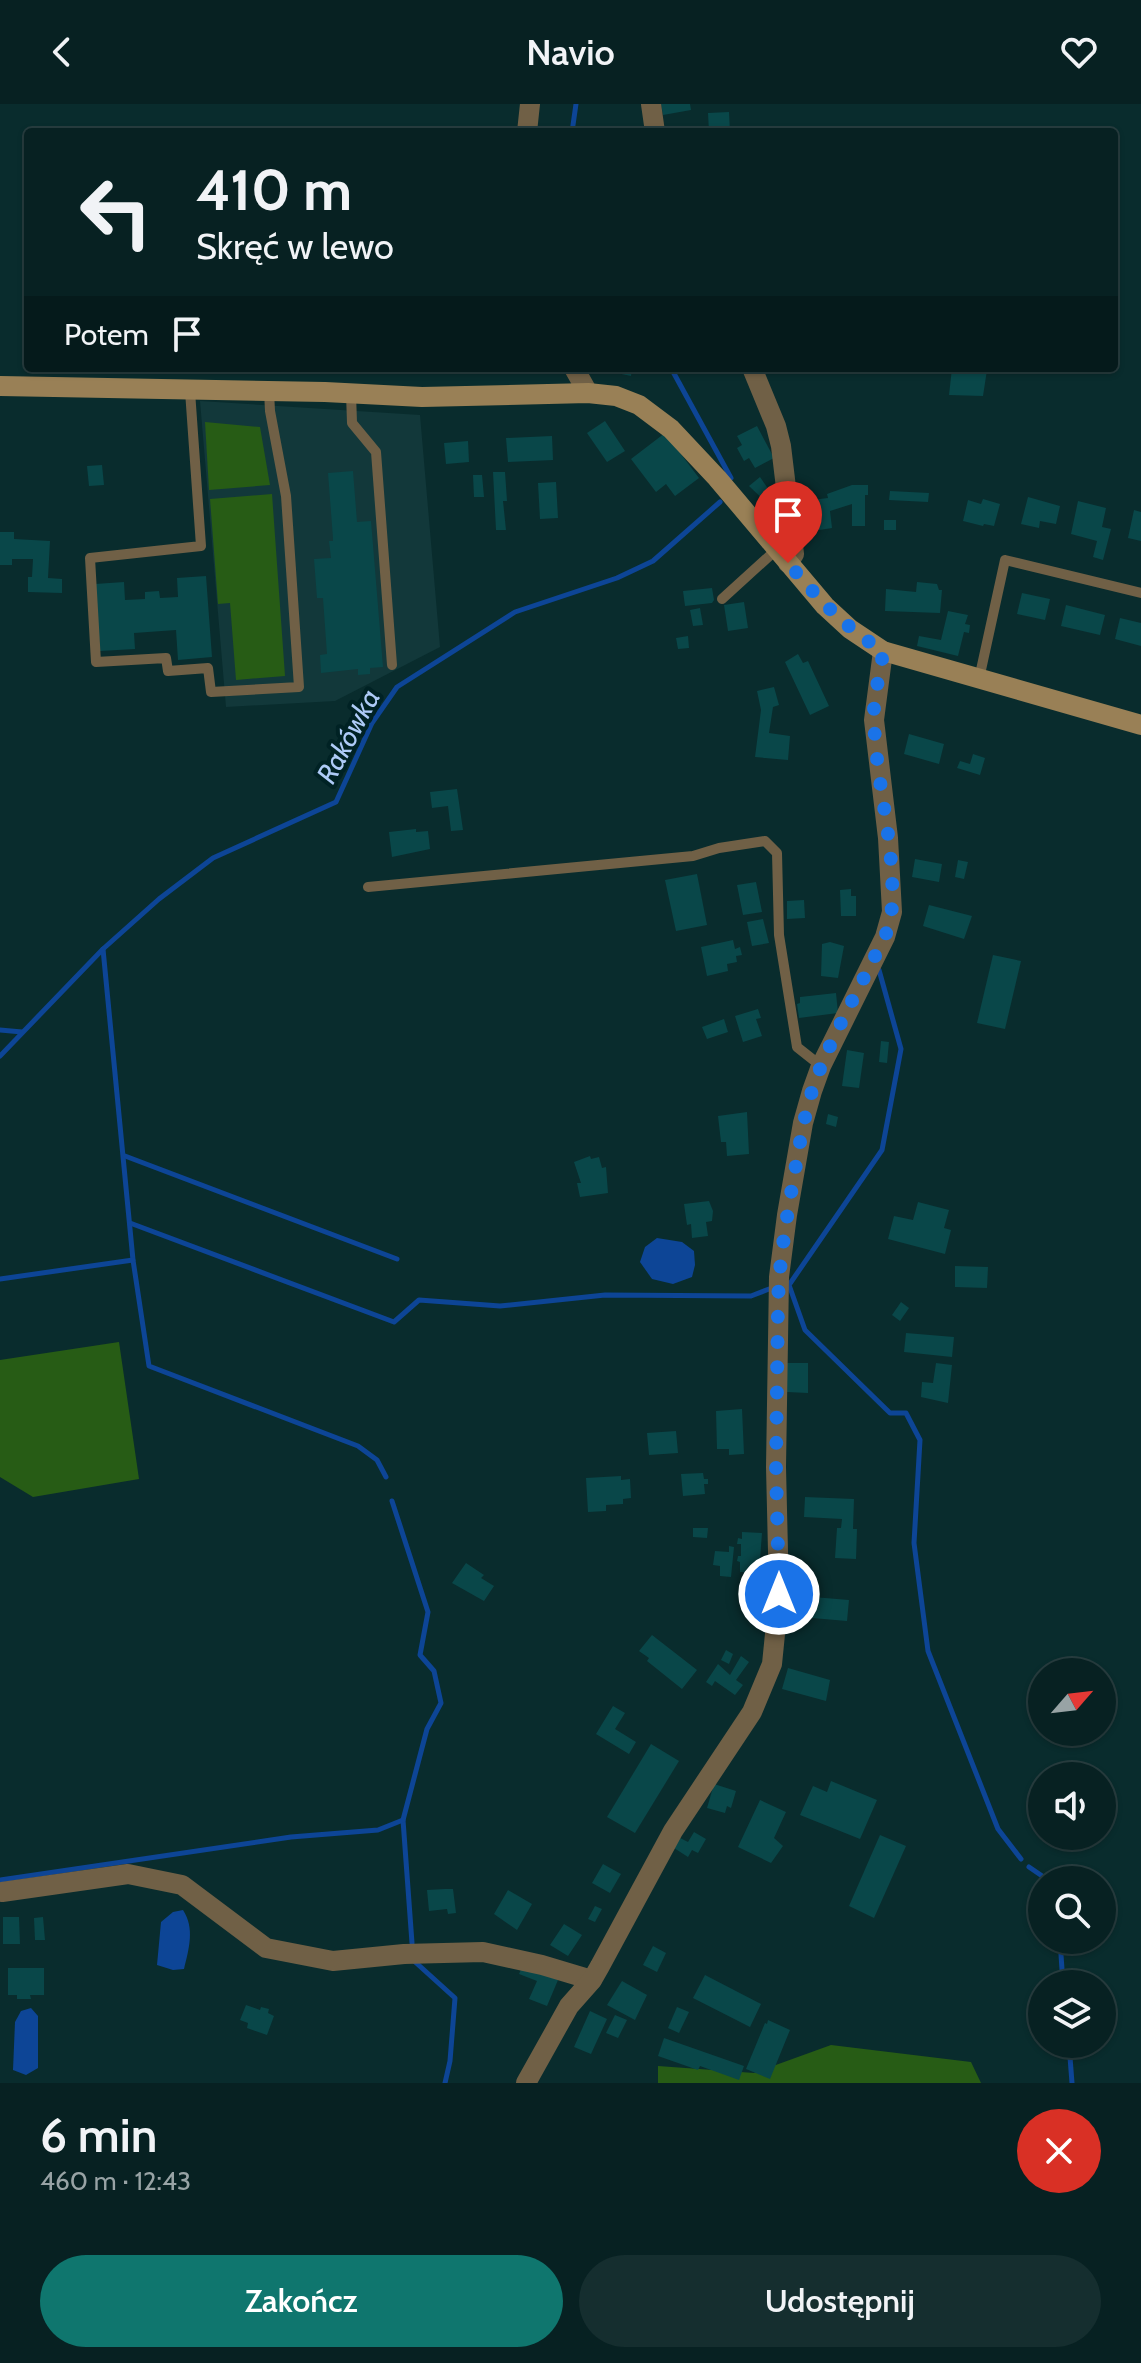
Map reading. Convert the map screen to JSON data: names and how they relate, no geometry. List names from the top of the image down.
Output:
{
  "water": ["Rakówka"],
  "north": "top right",
  "page": {
    "header": "Navio",
    "turn": ["410 m", "Skręć w lewo"],
    "then": "Potem",
    "heading": ["6 min", "460 m · 12:43"],
    "buttons": ["Zakończ", "Udostępnij"]
  }
}
